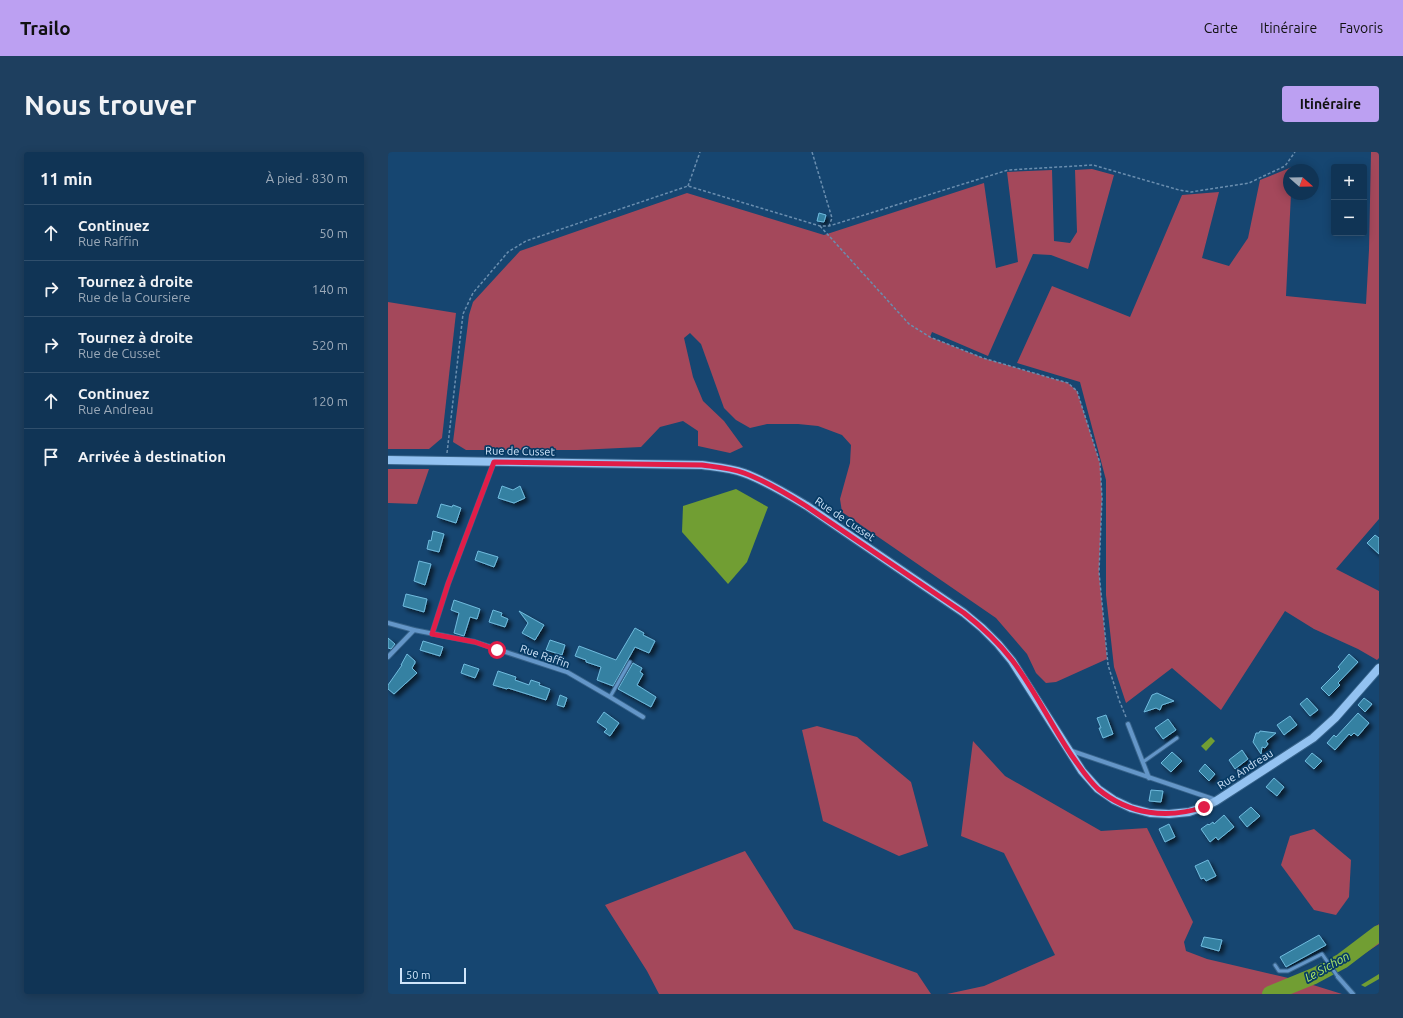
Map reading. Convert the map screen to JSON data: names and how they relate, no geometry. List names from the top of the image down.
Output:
{
  "streets": {
    "street": ["Rue de Cusset", "Rue Raffin", "Rue Andreau"]
  },
  "crossings": [
    ["Rue de Cusset", "Rue Andreau"]
  ],
  "water": ["Le Sichon"],
  "scale_bar": "50 m",
  "north": "right",
  "page": {
    "header": "Trailo",
    "nav": ["Carte", "Itinéraire", "Favoris"],
    "buttons": "Itinéraire",
    "title": "Nous trouver",
    "heading": ["11 min", "À pied · 830 m"],
    "map_buttons": ["+", "−"],
    "list": [
      ["Continuez", "Rue Raffin", "50 m"],
      ["Tournez à droite", "Rue de la Coursiere", "140 m"],
      ["Tournez à droite", "Rue de Cusset", "520 m"],
      ["Continuez", "Rue Andreau", "120 m"],
      "Arrivée à destination"
    ],
    "scale": "50 m"
  }
}
